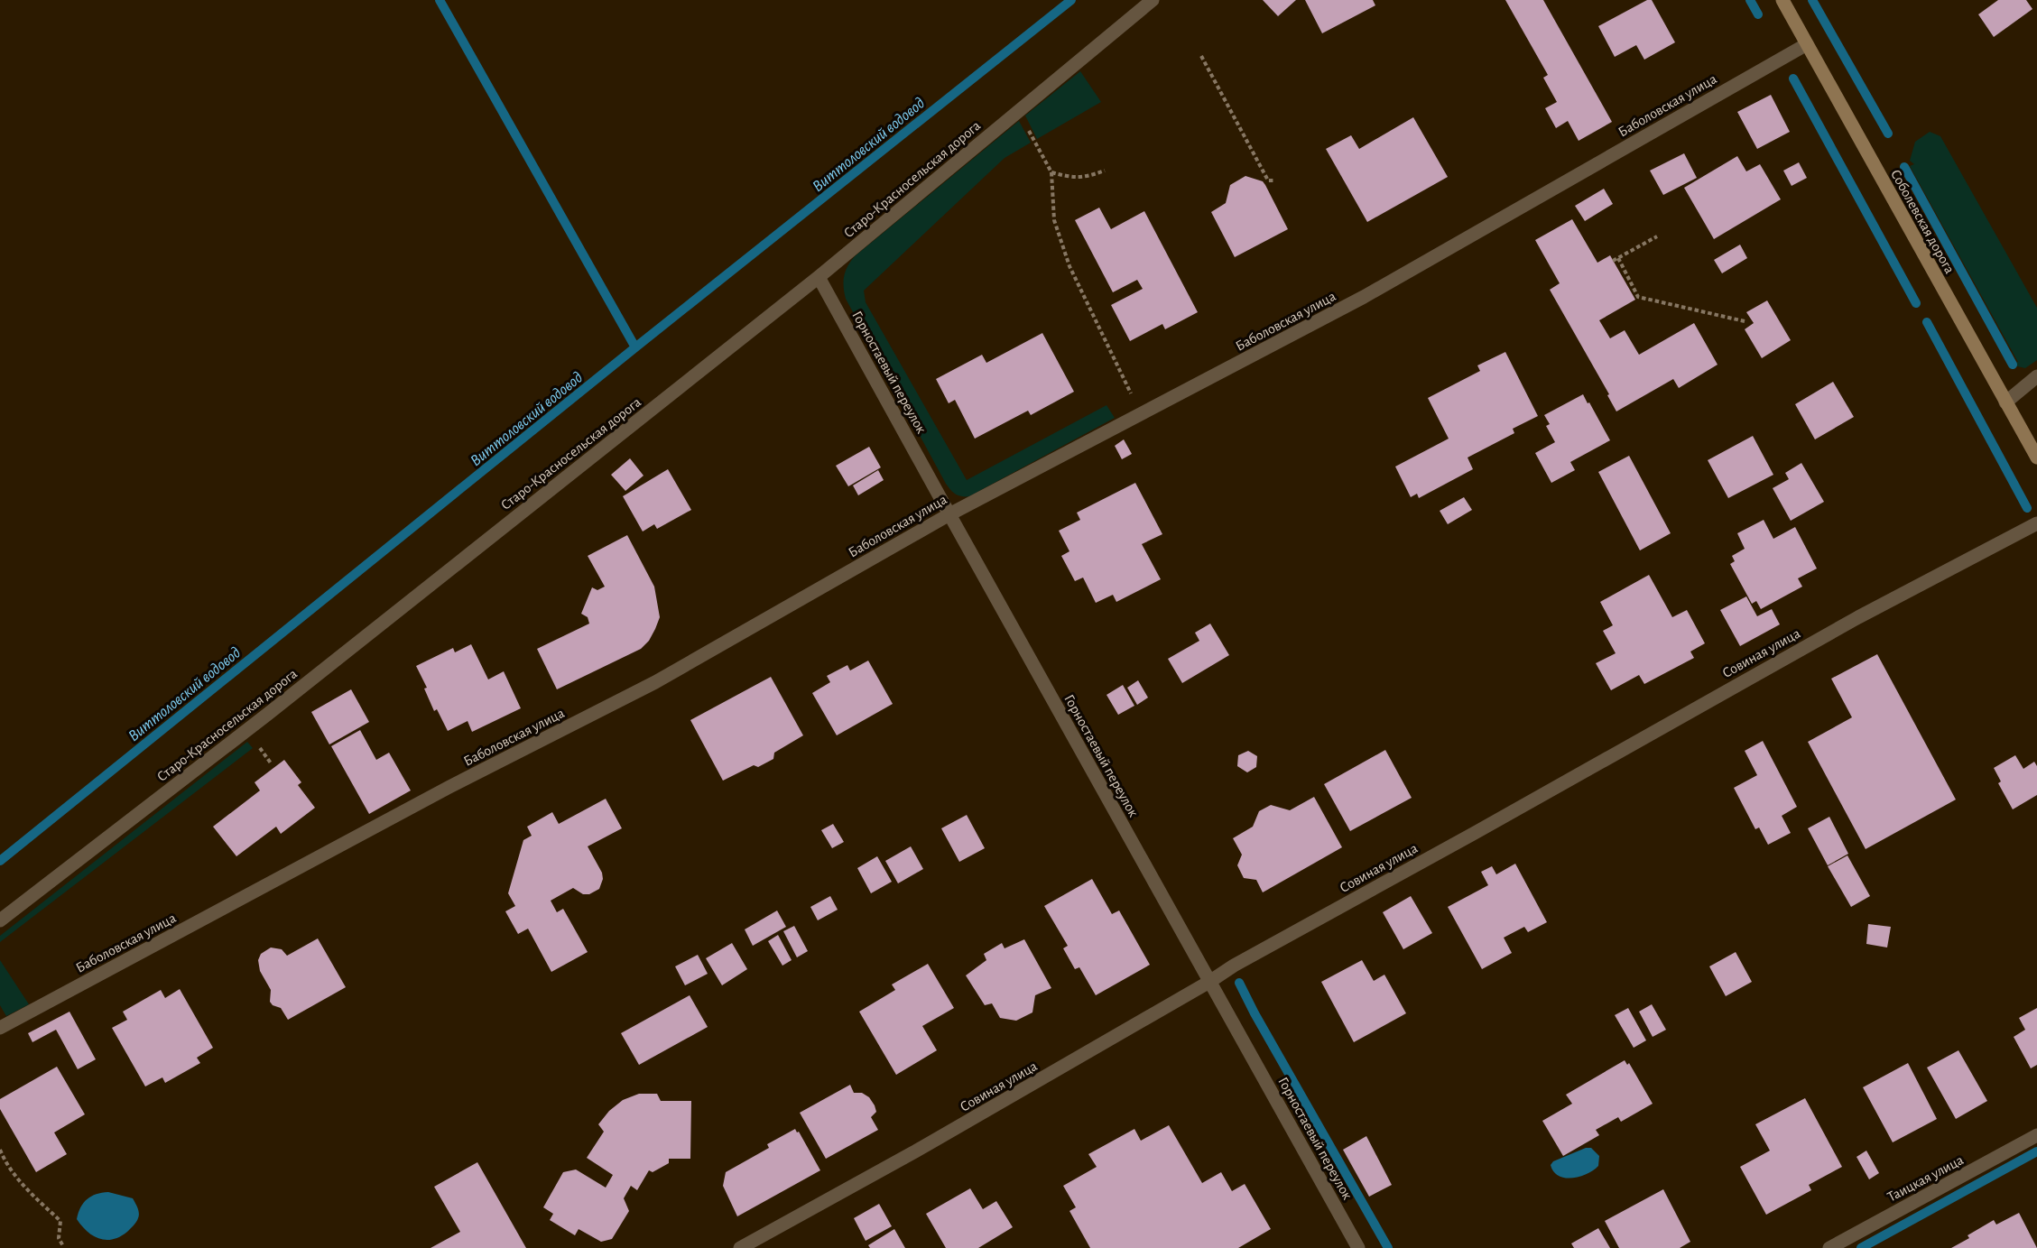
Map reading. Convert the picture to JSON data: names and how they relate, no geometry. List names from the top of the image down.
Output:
{
  "streets": {
    "street": [
      "Баболовская улица",
      "Старо-Красносельская дорога",
      "Соболевская дорога",
      "Горностаевый переулок",
      "Совиная улица",
      "Таицкая улица"
    ]
  },
  "crossings": [
    ["Баболовская улица", "Соболевская дорога"],
    ["Баболовская улица", "Горностаевый переулок"],
    ["Старо-Красносельская дорога", "Горностаевый переулок"],
    ["Горностаевый переулок", "Совиная улица"]
  ],
  "water": ["Виттоловский водовод"]
}
